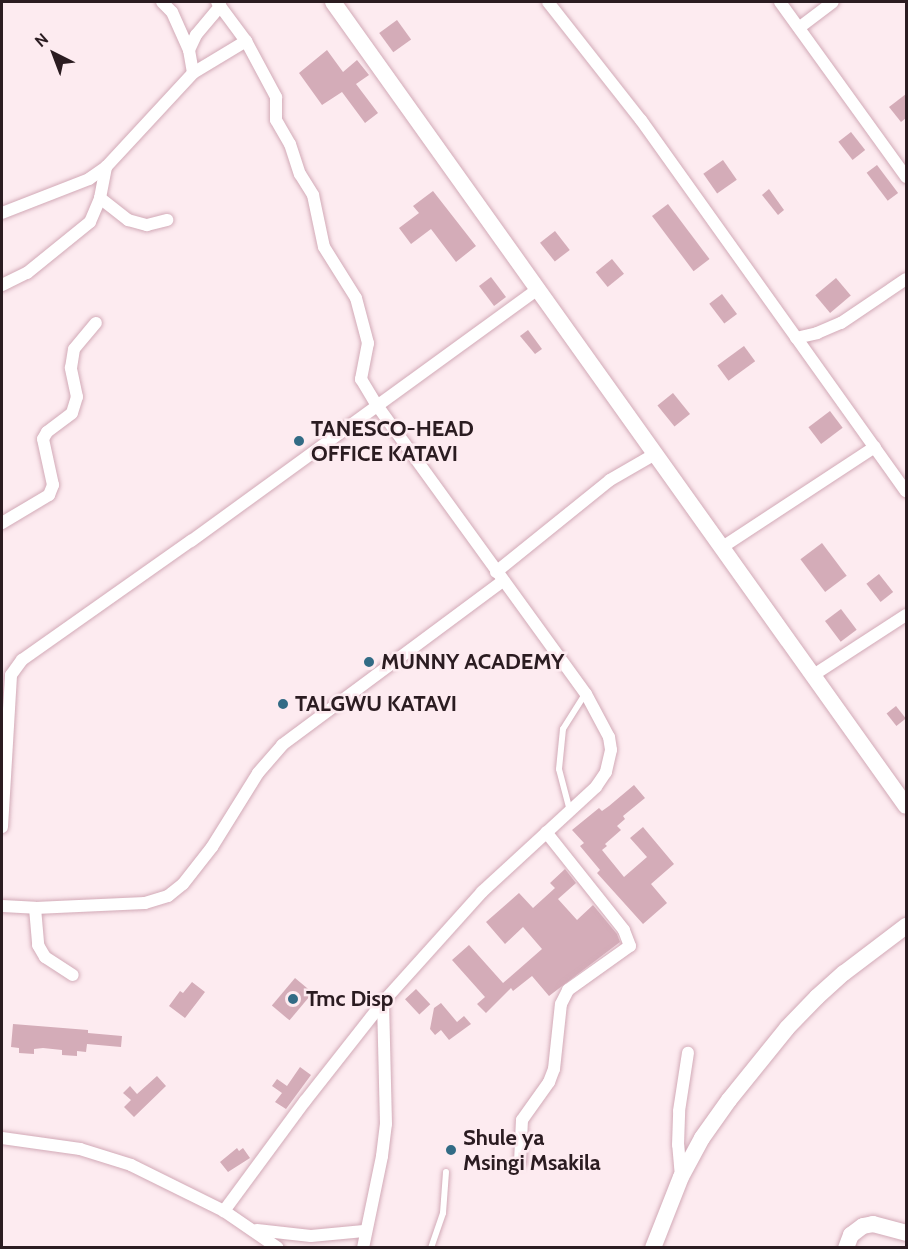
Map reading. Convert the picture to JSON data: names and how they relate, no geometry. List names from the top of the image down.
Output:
{
  "places": [
    "TANESCO-HEAD OFFICE KATAVI",
    "MUNNY ACADEMY",
    "TALGWU KATAVI",
    "Tmc Disp",
    "Shule ya Msingi Msakila"
  ],
  "north": "top left"
}
